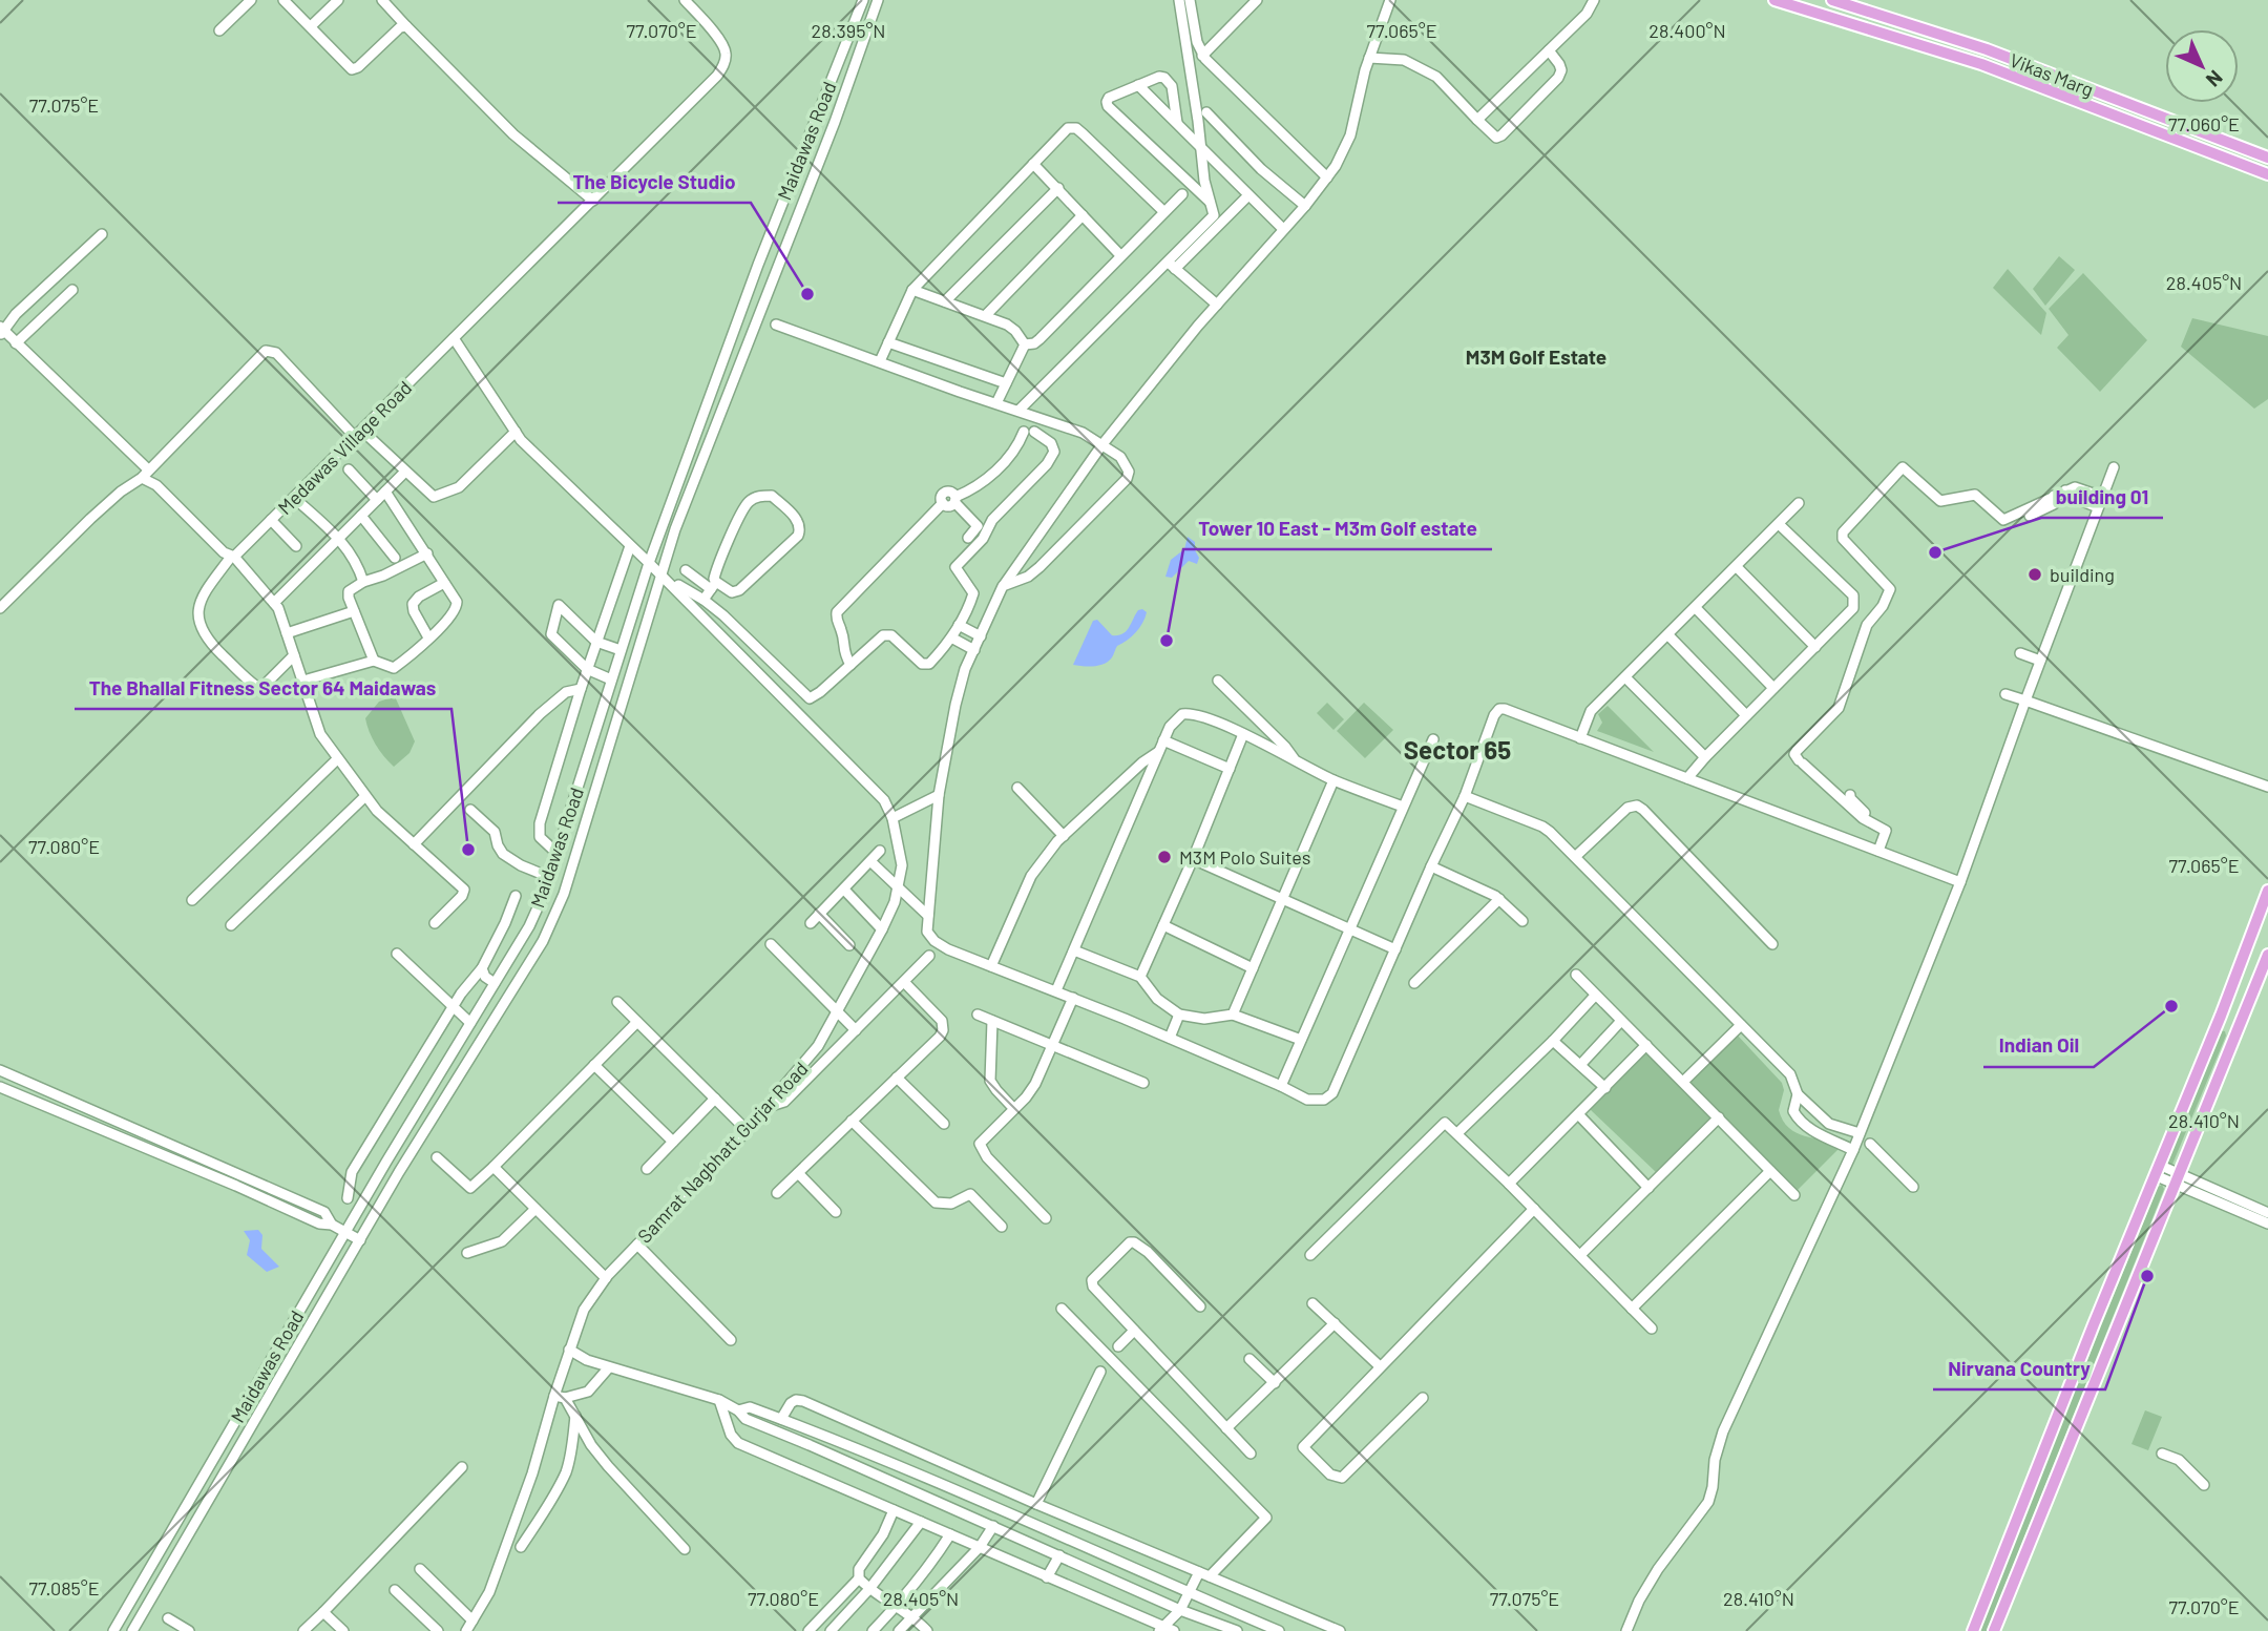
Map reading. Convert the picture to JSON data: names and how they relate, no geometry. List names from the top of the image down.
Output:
{
  "streets": {
    "main road": ["Vikas Marg"],
    "street": ["Maidawas Road", "Medawas Village Road", "Samrat Nagbhatt Gurjar Road"]
  },
  "crossings": [
    ["Maidawas Road", "Samrat Nagbhatt Gurjar Road"],
    ["Medawas Village Road", "Samrat Nagbhatt Gurjar Road"]
  ],
  "districts": ["M3M Golf Estate", "Sector 65"],
  "places": [
    "The Bicycle Studio",
    "building 01",
    "building",
    "Tower 10 East - M3m Golf estate",
    "The Bhallal Fitness Sector 64 Maidawas",
    "M3M Polo Suites",
    "Indian Oil",
    "Nirvana Country"
  ],
  "north": "bottom right",
  "coordinates": [
    "77.070°E",
    "28.395°N",
    "77.065°E",
    "28.400°N",
    "77.075°E",
    "77.060°E",
    "28.405°N",
    "77.080°E",
    "28.410°N",
    "77.085°E"
  ]
}
